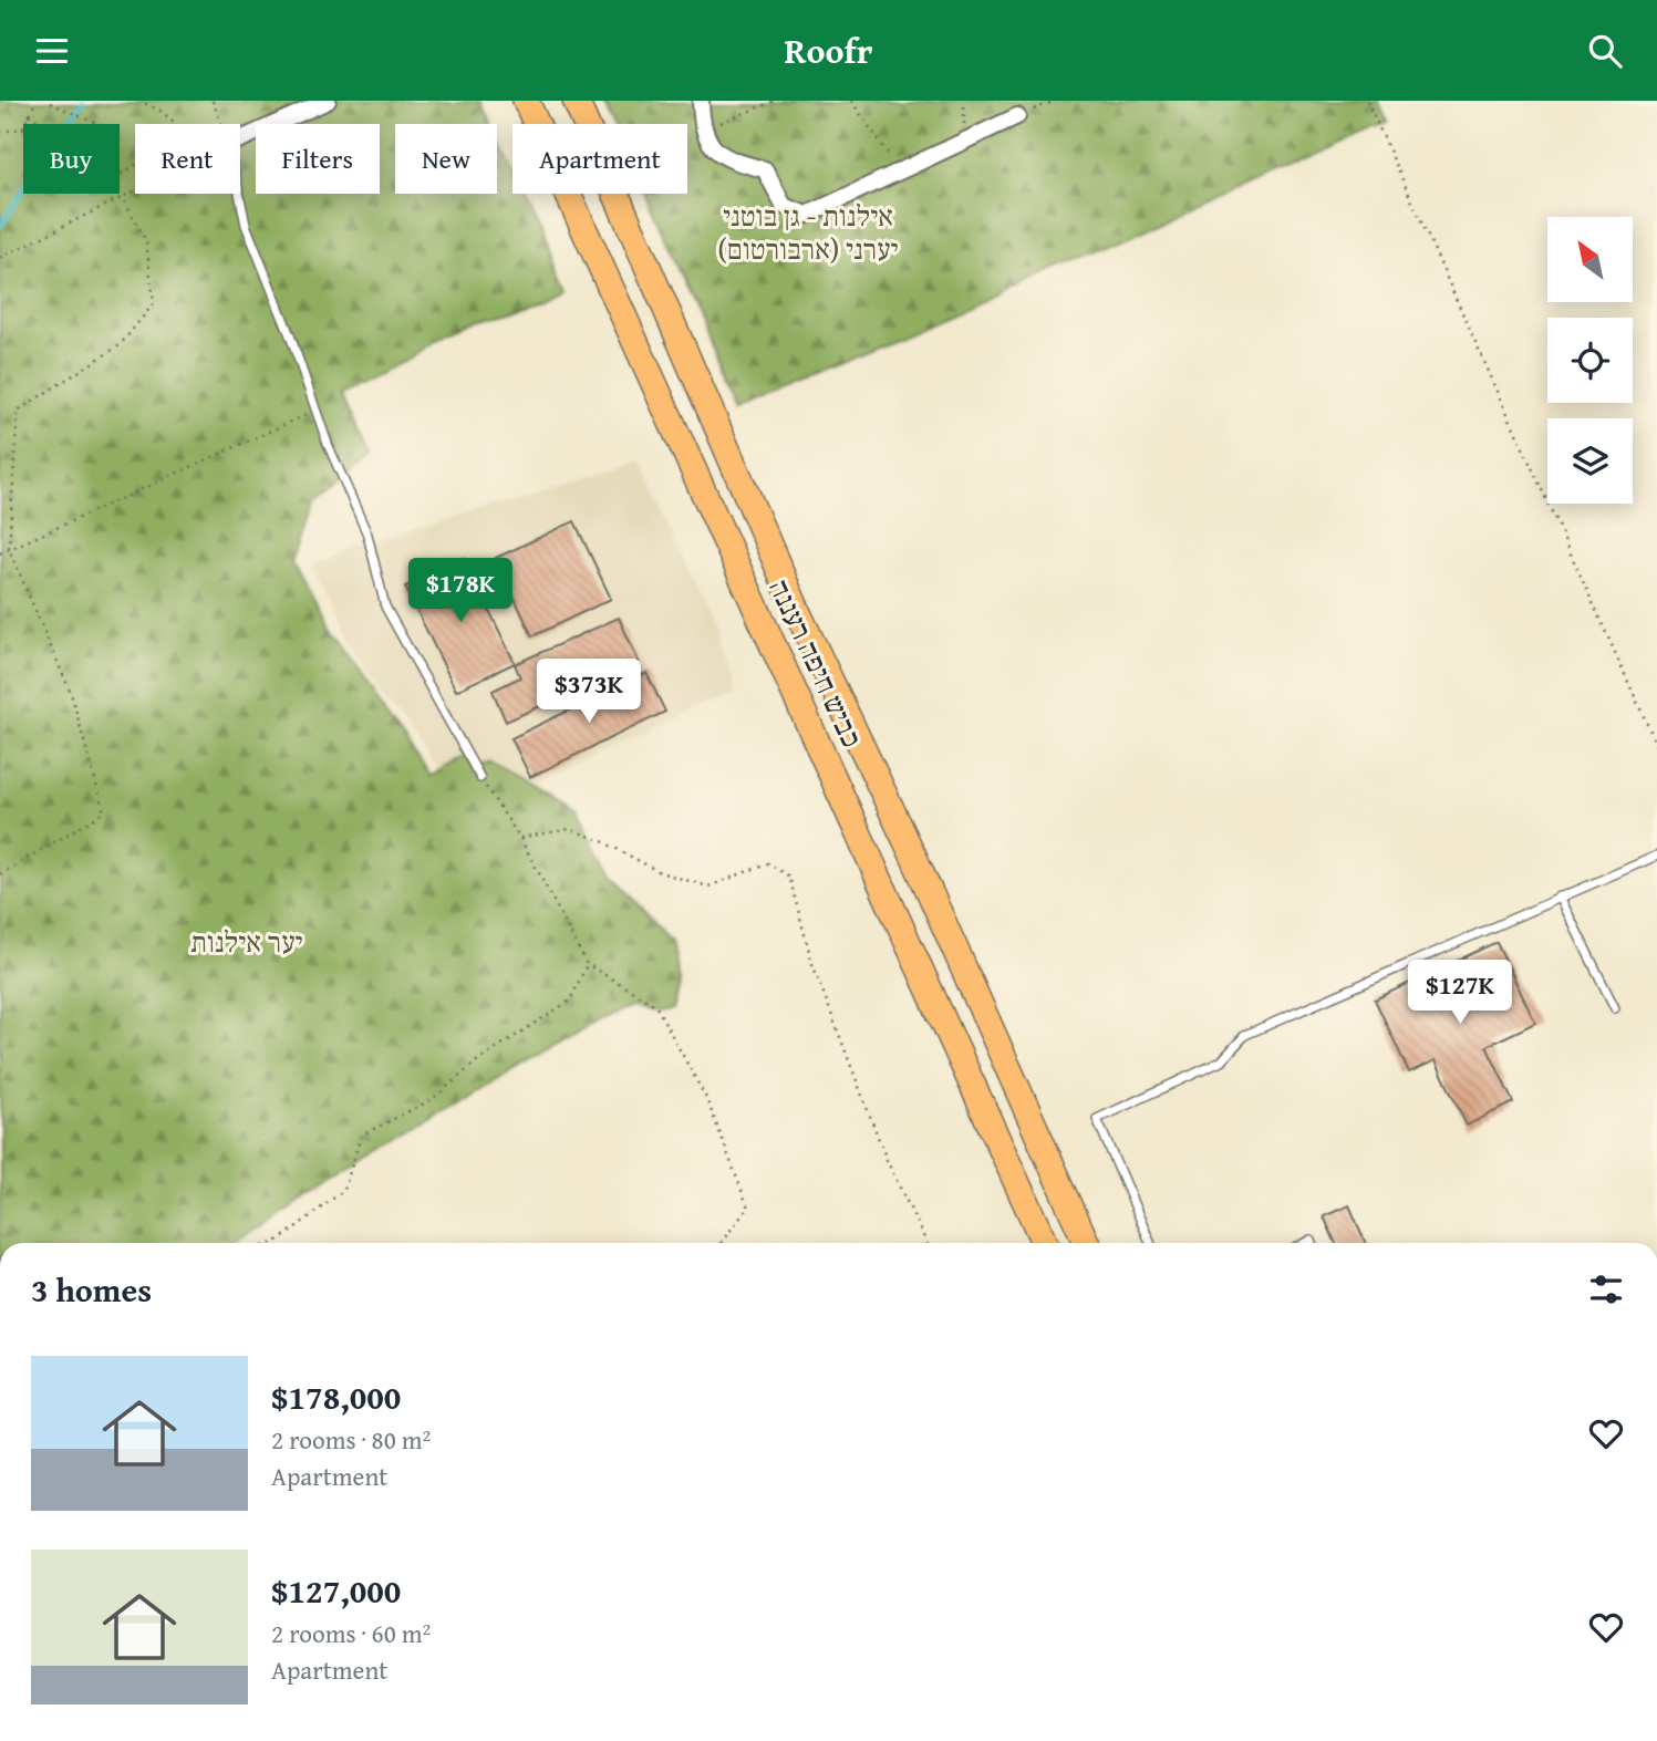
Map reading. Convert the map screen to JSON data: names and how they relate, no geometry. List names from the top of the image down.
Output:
{
  "streets": {
    "highway": ["כביש חיפה רעננה"]
  },
  "parks": ["אילנות - גן בוטני יערני (ארבורטום)", "יער אילנות"],
  "north": "top left",
  "page": {
    "header": "Roofr",
    "chip": [
      "Buy",
      "Rent",
      "Filters",
      "New",
      "Apartment"
    ],
    "price": ["$178K", "$373K", "$127K"],
    "heading": "3 homes",
    "list": [
      {
        "name": "$178,000",
        "note": "2 rooms · 80 m² · Apartment"
      },
      {
        "name": "$127,000",
        "note": "2 rooms · 60 m² · Apartment"
      }
    ]
  }
}
